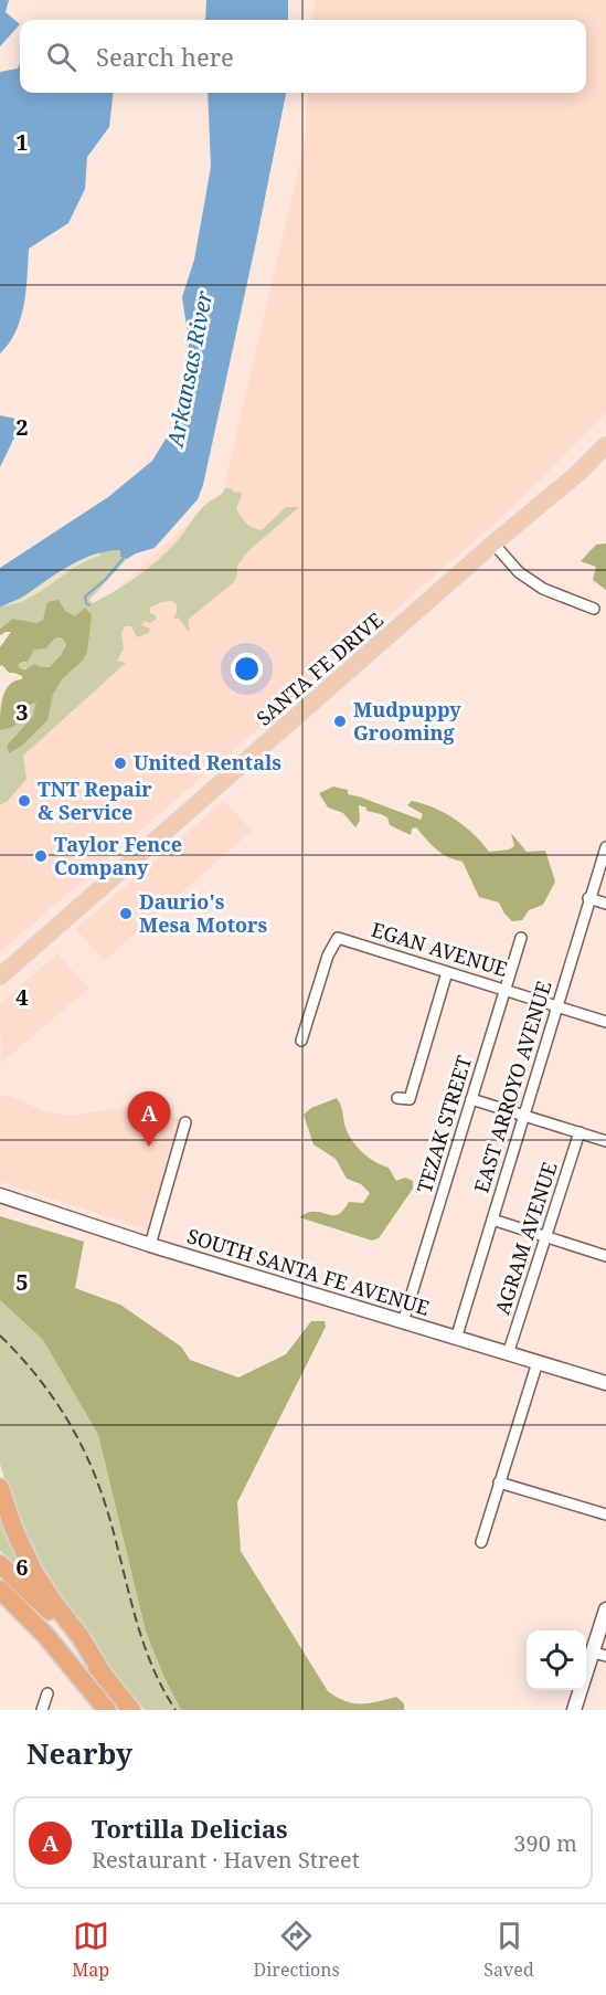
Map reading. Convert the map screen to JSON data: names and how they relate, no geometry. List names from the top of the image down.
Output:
{
  "streets": {
    "main road": ["SANTA FE DRIVE"],
    "street": [
      "EGAN AVENUE",
      "EAST ARROYO AVENUE",
      "TEZAK STREET",
      "AGRAM AVENUE",
      "SOUTH SANTA FE AVENUE"
    ]
  },
  "crossings": [
    ["EGAN AVENUE", "EAST ARROYO AVENUE"],
    ["EGAN AVENUE", "TEZAK STREET"],
    ["EAST ARROYO AVENUE", "SOUTH SANTA FE AVENUE"],
    ["TEZAK STREET", "SOUTH SANTA FE AVENUE"],
    ["AGRAM AVENUE", "SOUTH SANTA FE AVENUE"]
  ],
  "water": ["Arkansas River"],
  "places": [
    "Mudpuppy Grooming",
    "United Rentals",
    "TNT Repair & Service",
    "Taylor Fence Company",
    "Daurio's Mesa Motors"
  ],
  "page": {
    "search": "Search here",
    "pins": "A",
    "heading": "Nearby",
    "list": [
      {
        "mark": "A",
        "name": "Tortilla Delicias",
        "note": "Restaurant · Haven Street",
        "value": "390 m"
      }
    ],
    "nav": ["Map", "Directions", "Saved"]
  },
  "grid": {
    "rows": [
      "1",
      "2",
      "3",
      "4",
      "5",
      "6"
    ]
  }
}
